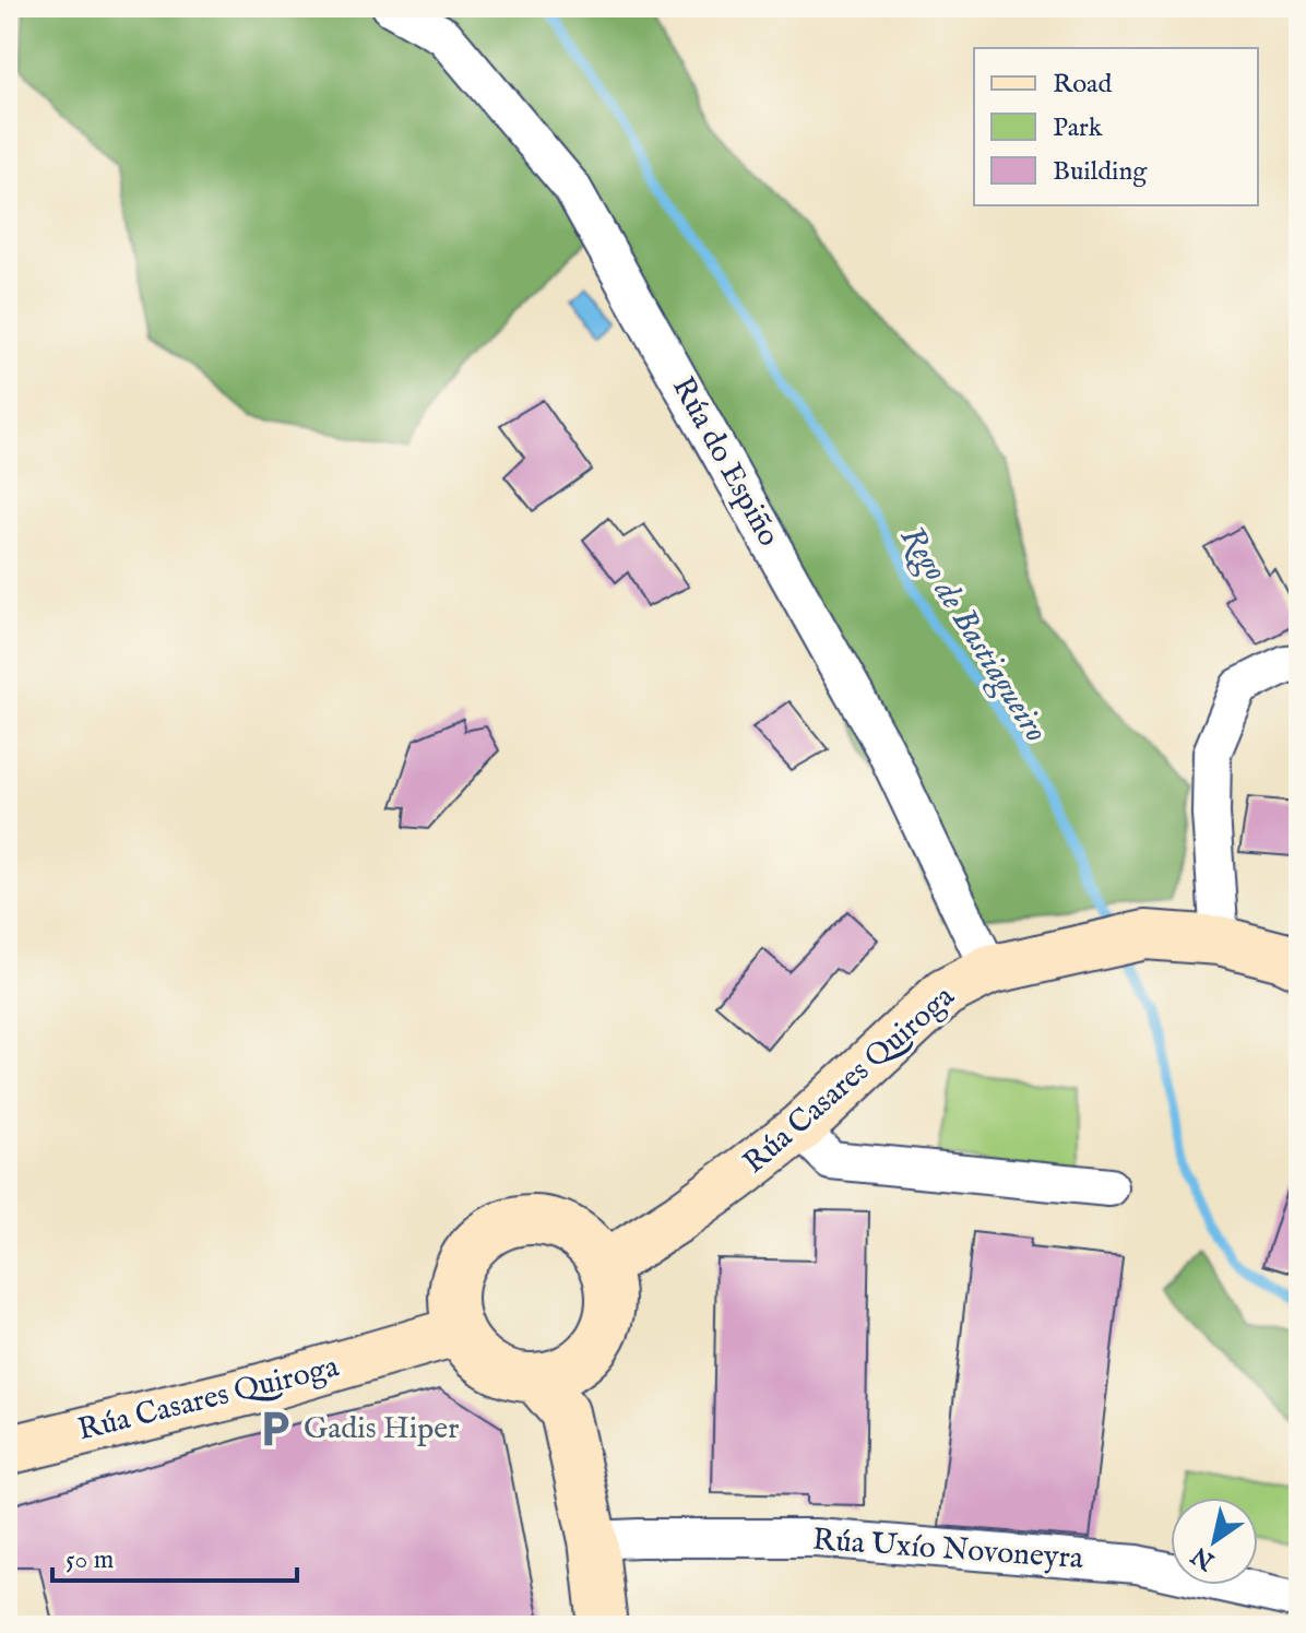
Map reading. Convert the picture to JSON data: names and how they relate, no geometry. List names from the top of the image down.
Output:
{
  "streets": {
    "street": ["Rúa do Espiño", "Rúa Casares Quiroga", "Rúa Uxío Novoneyra"]
  },
  "crossings": [
    ["Rúa do Espiño", "Rúa Casares Quiroga"]
  ],
  "water": ["Rego de Bastiagueiro"],
  "places": {
    "parking": ["Gadis Hiper"]
  },
  "legend": ["Road", "Park", "Building"],
  "scale_bar": "50 m",
  "north": "bottom left"
}
